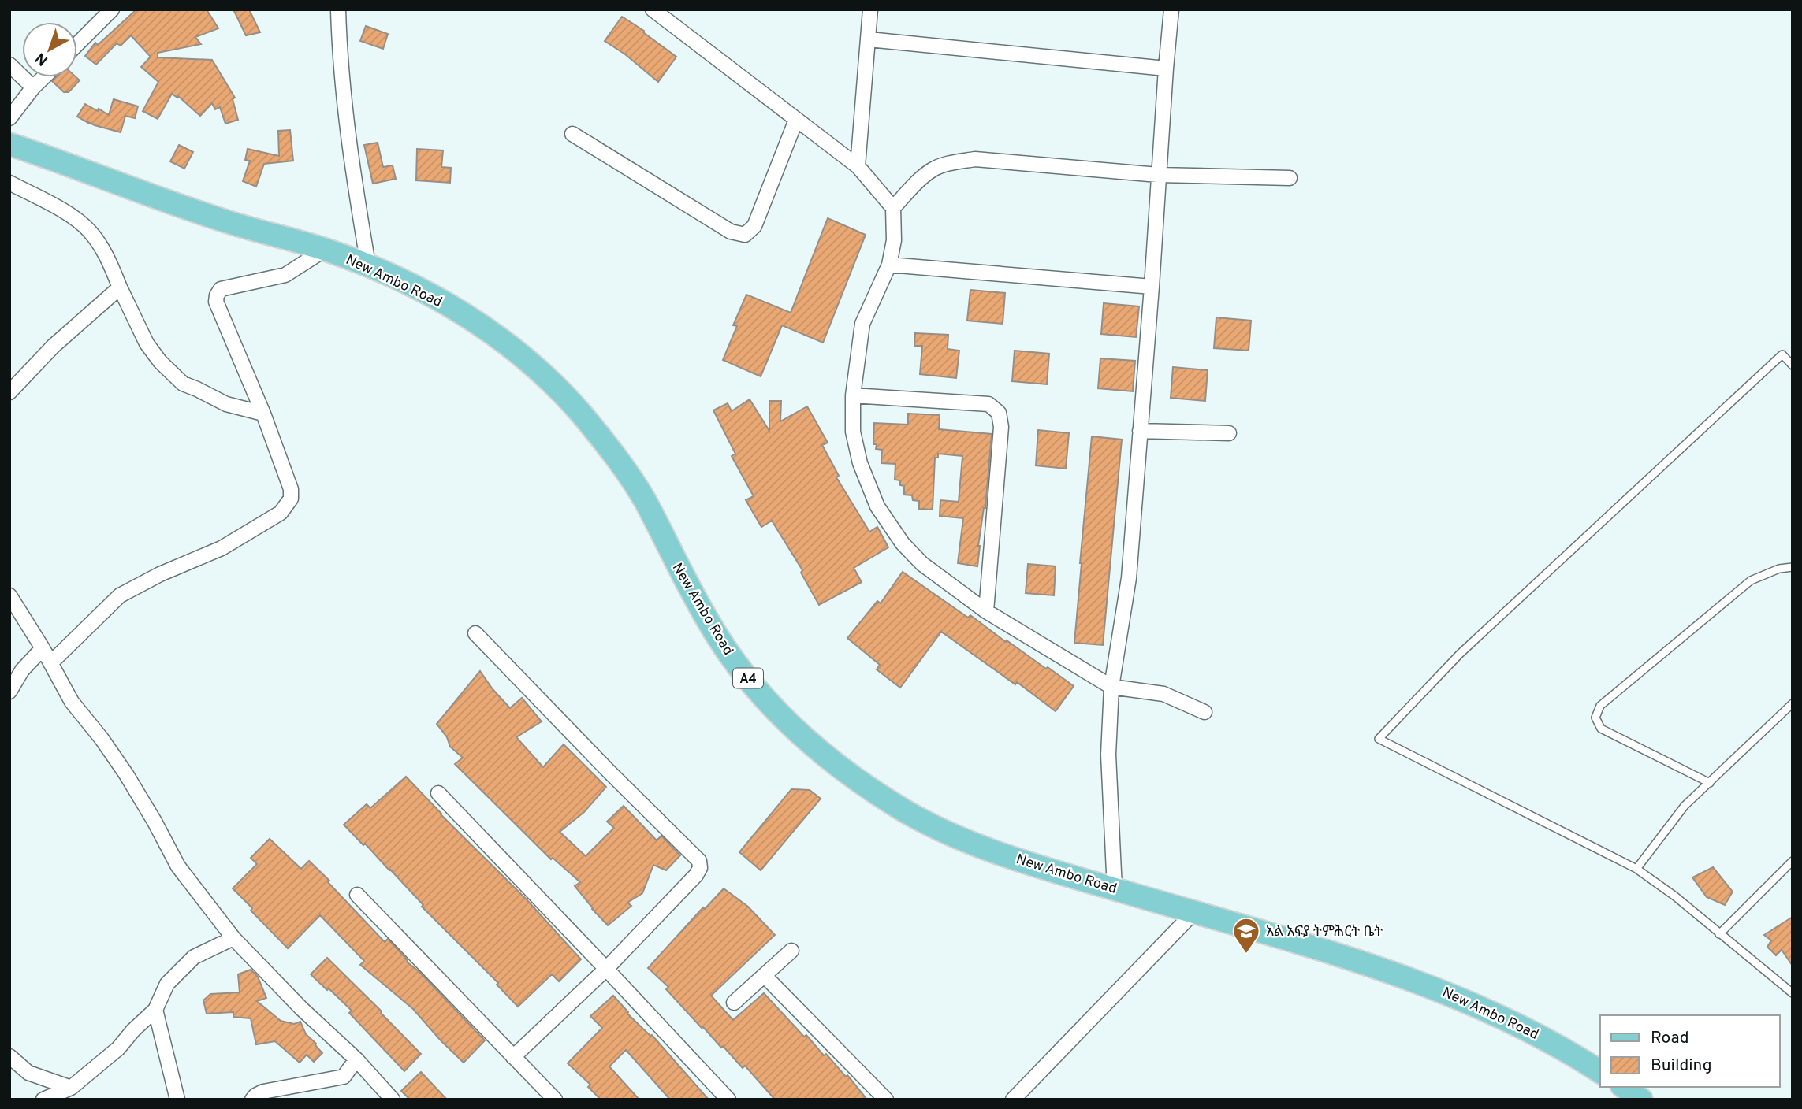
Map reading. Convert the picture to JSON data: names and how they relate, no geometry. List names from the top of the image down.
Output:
{
  "streets": {
    "main road": ["New Ambo Road", "A4"]
  },
  "places": {
    "school or university": ["አል አፍያ ትምሕርት ቤት"]
  },
  "legend": ["Road", "Building"],
  "north": "bottom left"
}
